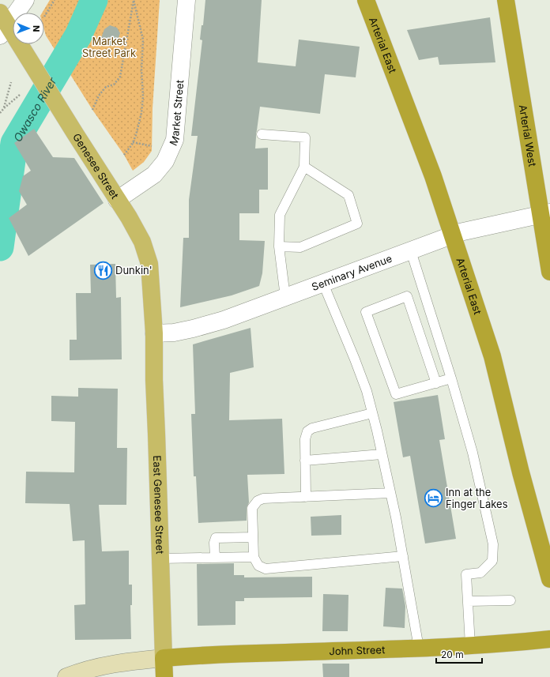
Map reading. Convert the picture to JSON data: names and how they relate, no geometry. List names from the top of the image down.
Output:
{
  "streets": {
    "highway": [
      "Arterial East",
      "Arterial West",
      "East Genesee Street",
      "John Street"
    ],
    "main road": ["Genesee Street"],
    "street": ["Market Street", "Seminary Avenue"]
  },
  "crossings": [
    ["Arterial East", "Seminary Avenue"],
    ["Market Street", "Genesee Street"],
    ["Arterial West", "Seminary Avenue"],
    ["Genesee Street", "Seminary Avenue"],
    ["Genesee Street", "East Genesee Street"],
    ["Seminary Avenue", "East Genesee Street"],
    ["East Genesee Street", "John Street"]
  ],
  "water": ["Owasco River"],
  "parks": ["Market Street Park"],
  "places": {
    "restaurant": ["Dunkin'"],
    "hotel": ["Inn at the Finger Lakes"]
  },
  "scale_bar": "20 m",
  "north": "right"
}
